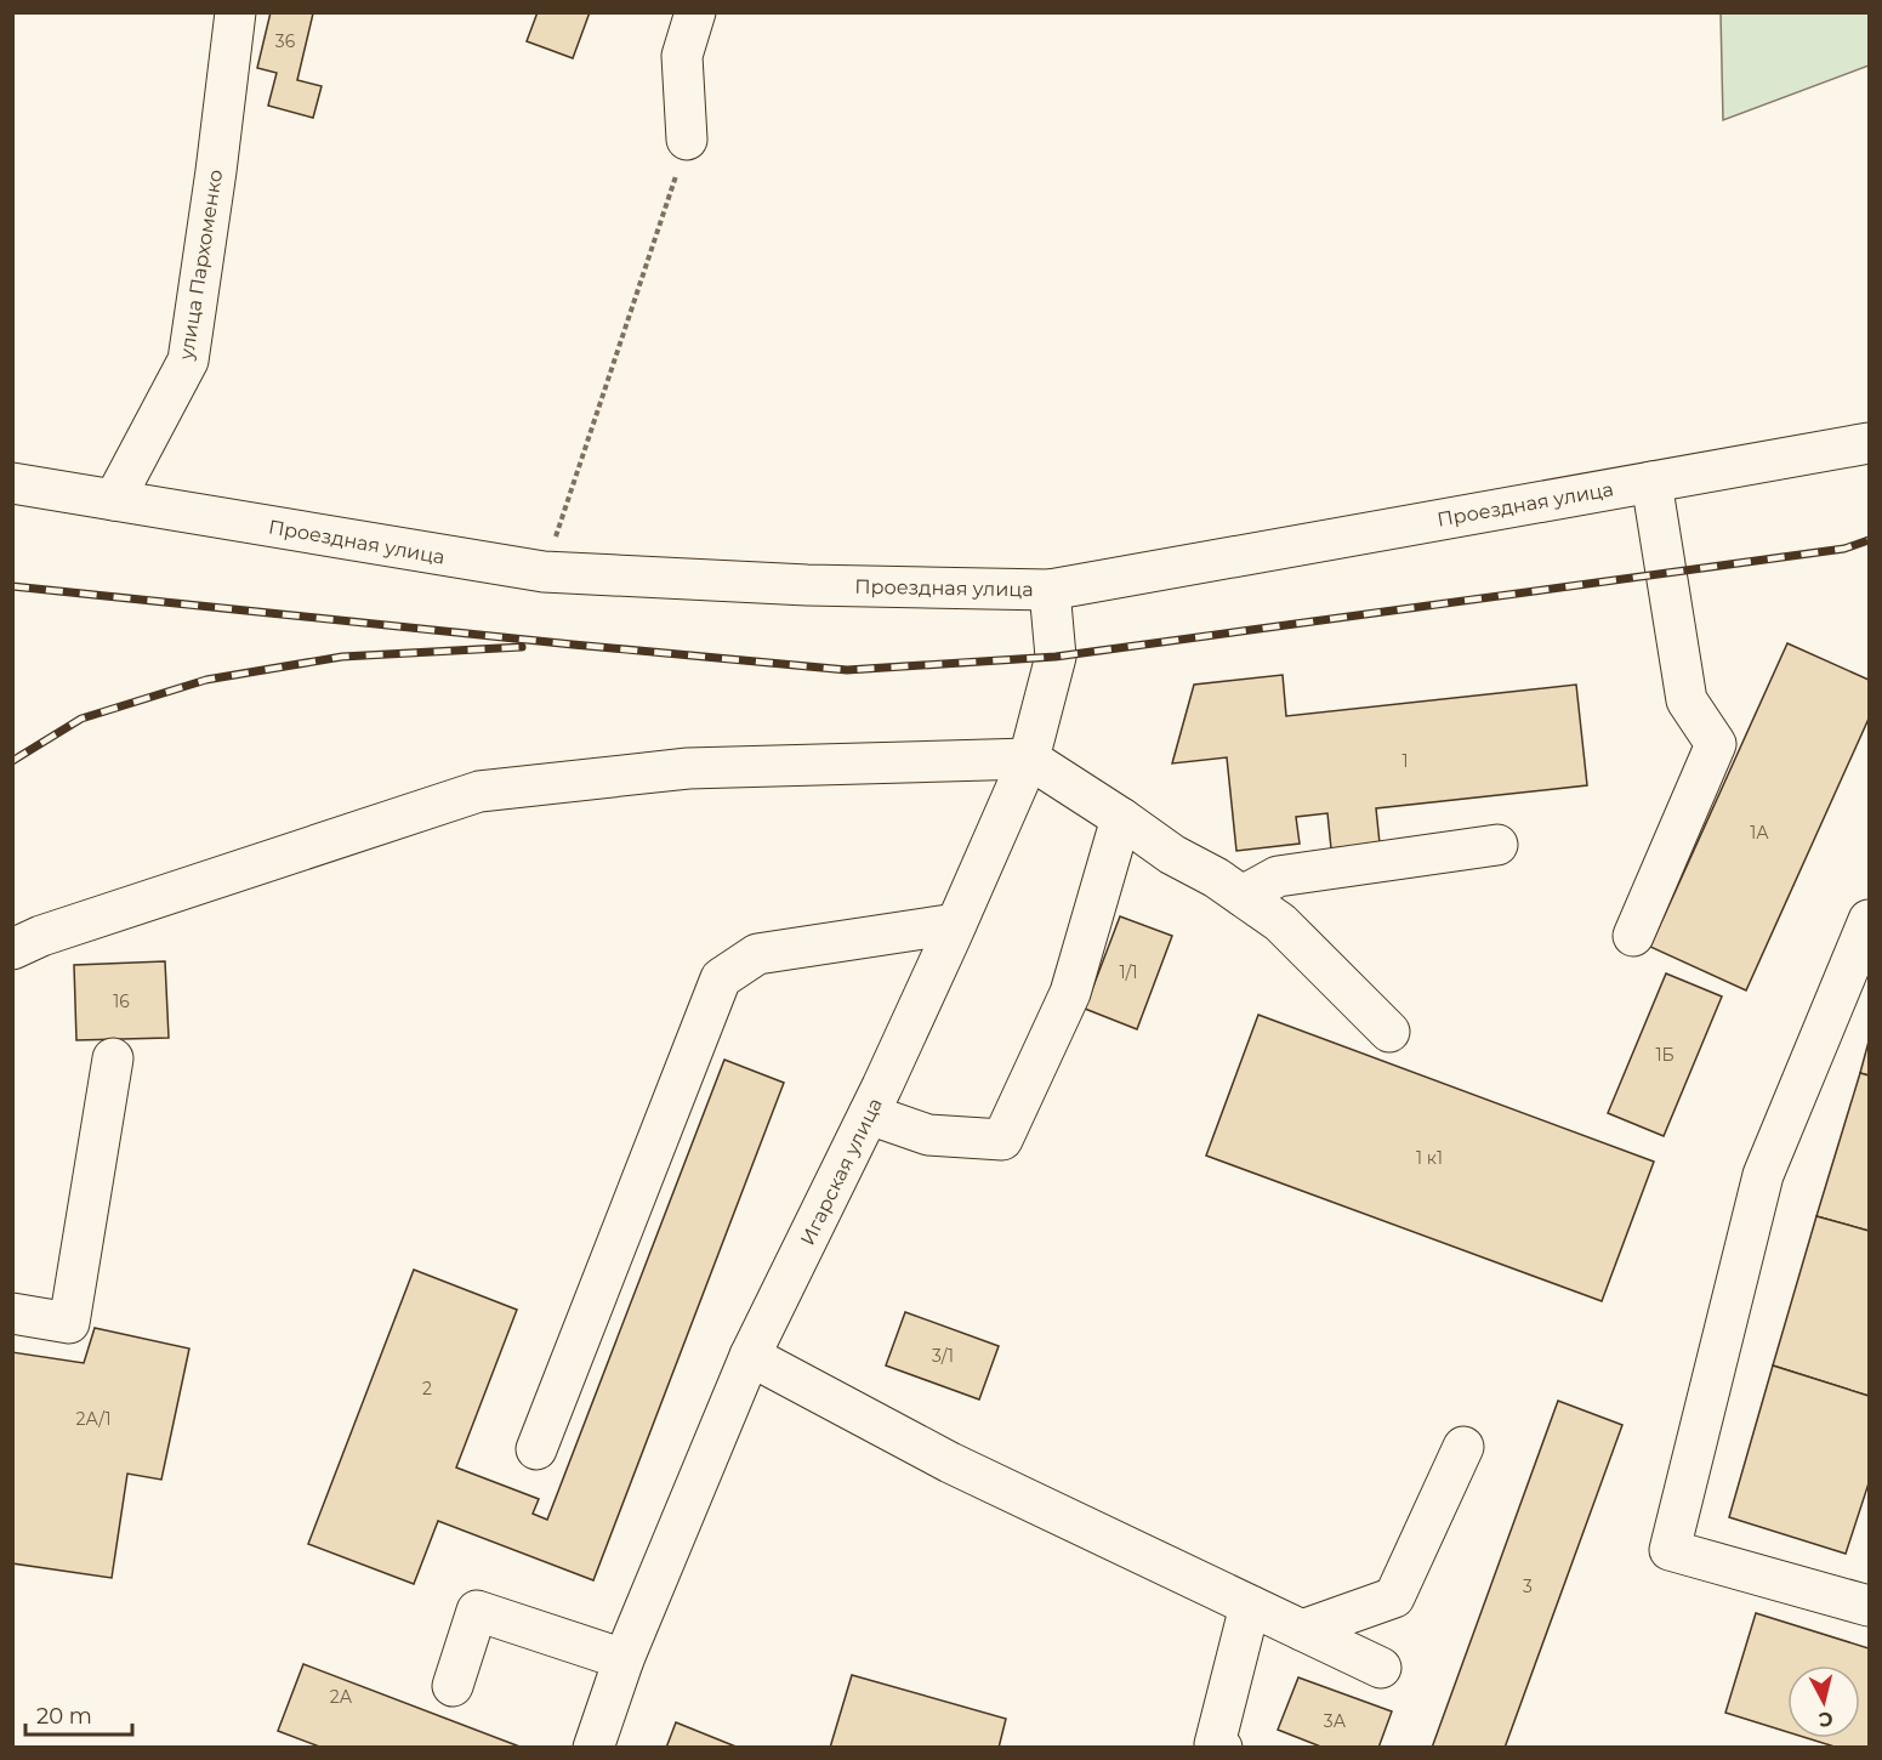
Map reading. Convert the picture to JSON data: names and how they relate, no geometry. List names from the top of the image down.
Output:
{
  "streets": {
    "street": ["улица Пархоменко", "Проездная улица", "Игарская улица"]
  },
  "crossings": [
    ["улица Пархоменко", "Проездная улица"],
    ["Проездная улица", "Игарская улица"]
  ],
  "house_numbers": [
    "36",
    "1",
    "1А",
    "1/1",
    "16",
    "1Б",
    "1 к1",
    "3/1",
    "2",
    "2А/1",
    "3",
    "2А",
    "3А"
  ],
  "scale_bar": "20 m",
  "north": "bottom"
}
